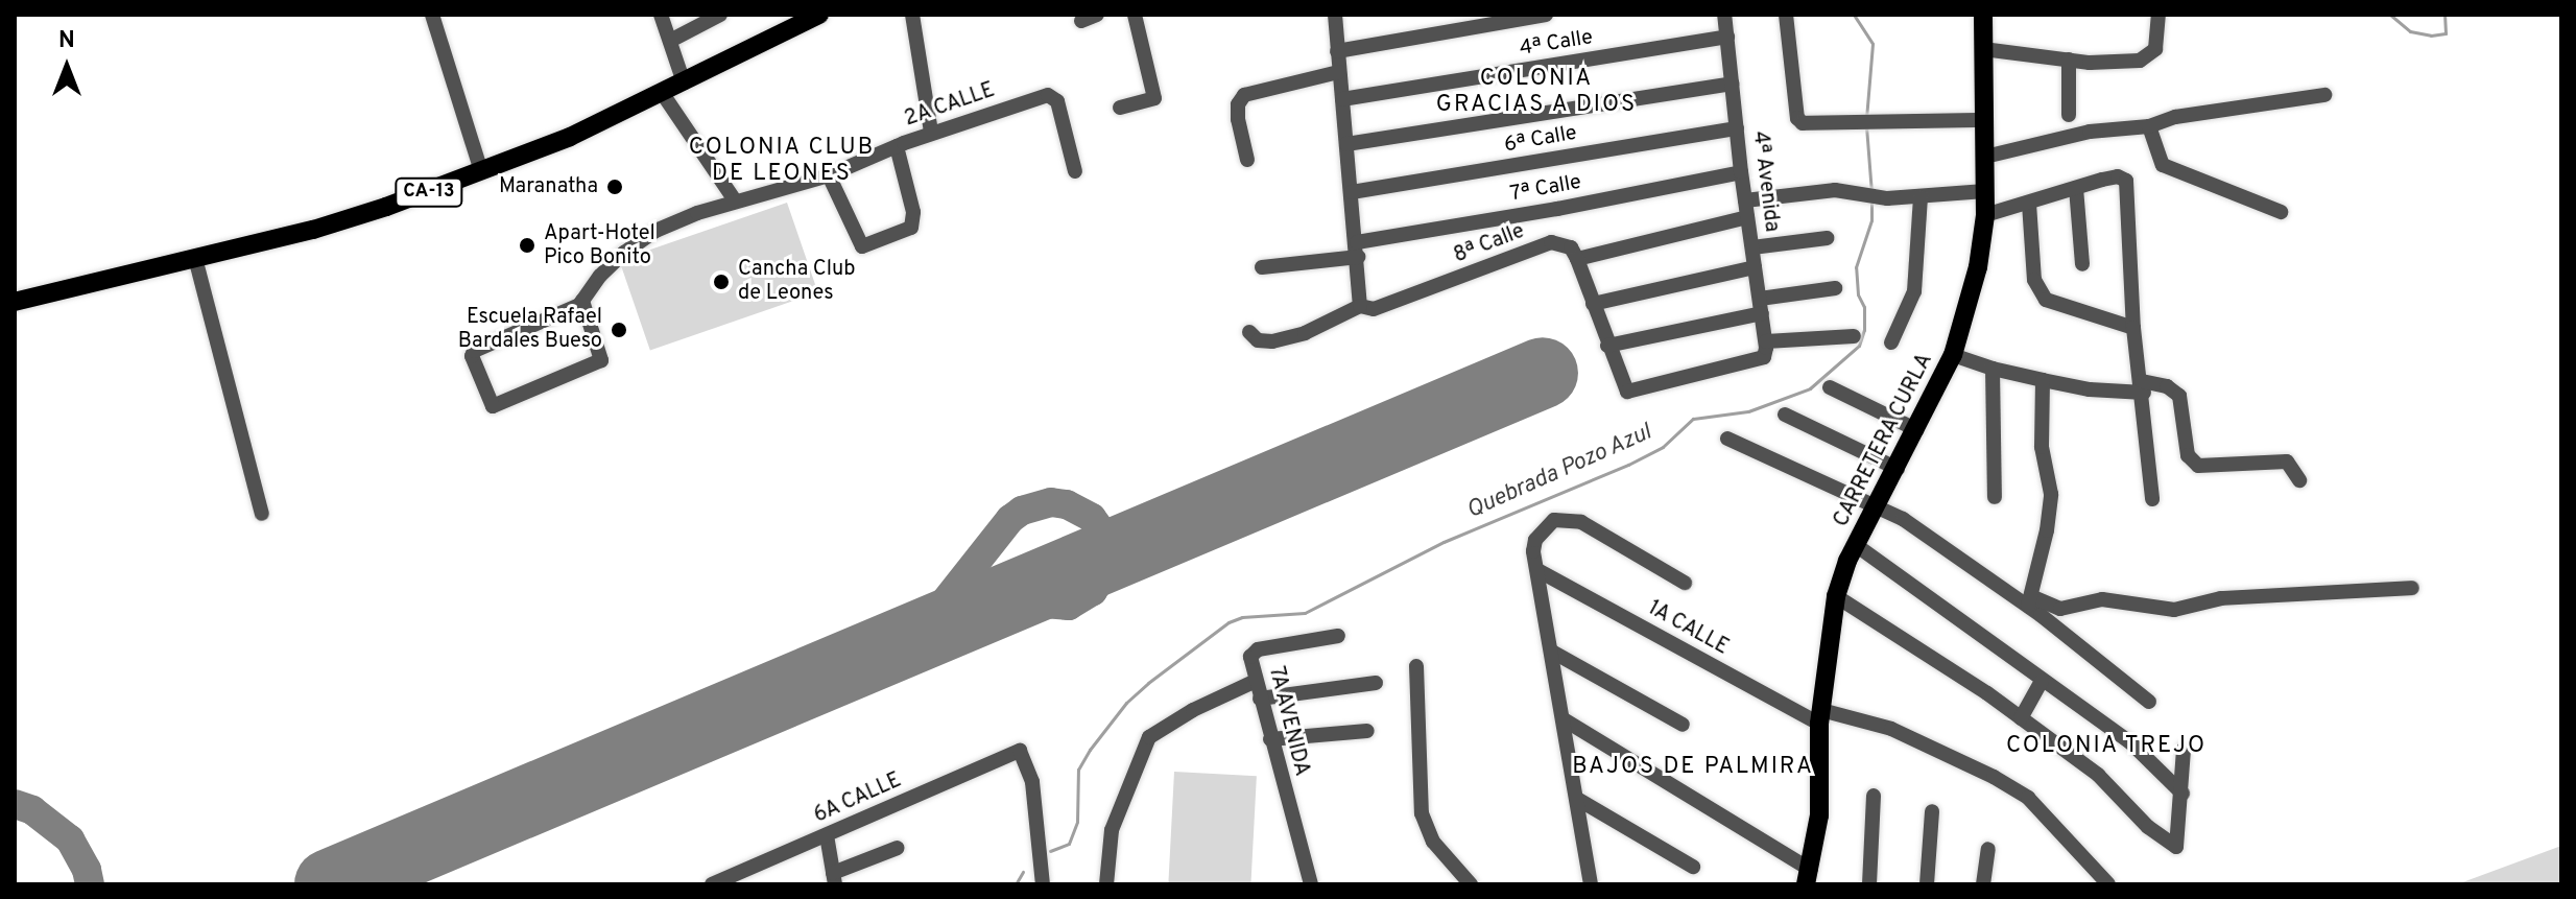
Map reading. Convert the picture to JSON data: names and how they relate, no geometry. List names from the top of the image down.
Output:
{
  "streets": {
    "main road": ["CA-13", "CARRETERA CURLA"],
    "street": [
      "4ª Calle",
      "2A CALLE",
      "6ª Calle",
      "4ª Avenida",
      "7ª Calle",
      "8ª Calle",
      "1A CALLE",
      "7A AVENIDA",
      "6A CALLE"
    ]
  },
  "crossings": [
    ["4ª Calle", "4ª Avenida"],
    ["6ª Calle", "4ª Avenida"],
    ["4ª Avenida", "7ª Calle"],
    ["CARRETERA CURLA", "1A CALLE"]
  ],
  "districts": [
    "COLONIA GRACIAS A DIOS",
    "COLONIA CLUB DE LEONES",
    "COLONIA TREJO",
    "BAJOS DE PALMIRA"
  ],
  "water": ["Quebrada Pozo Azul"],
  "places": [
    "Maranatha",
    "Apart-Hotel Pico Bonito",
    "Cancha Club de Leones",
    "Escuela Rafael Bardales Bueso"
  ],
  "north": "top"
}
